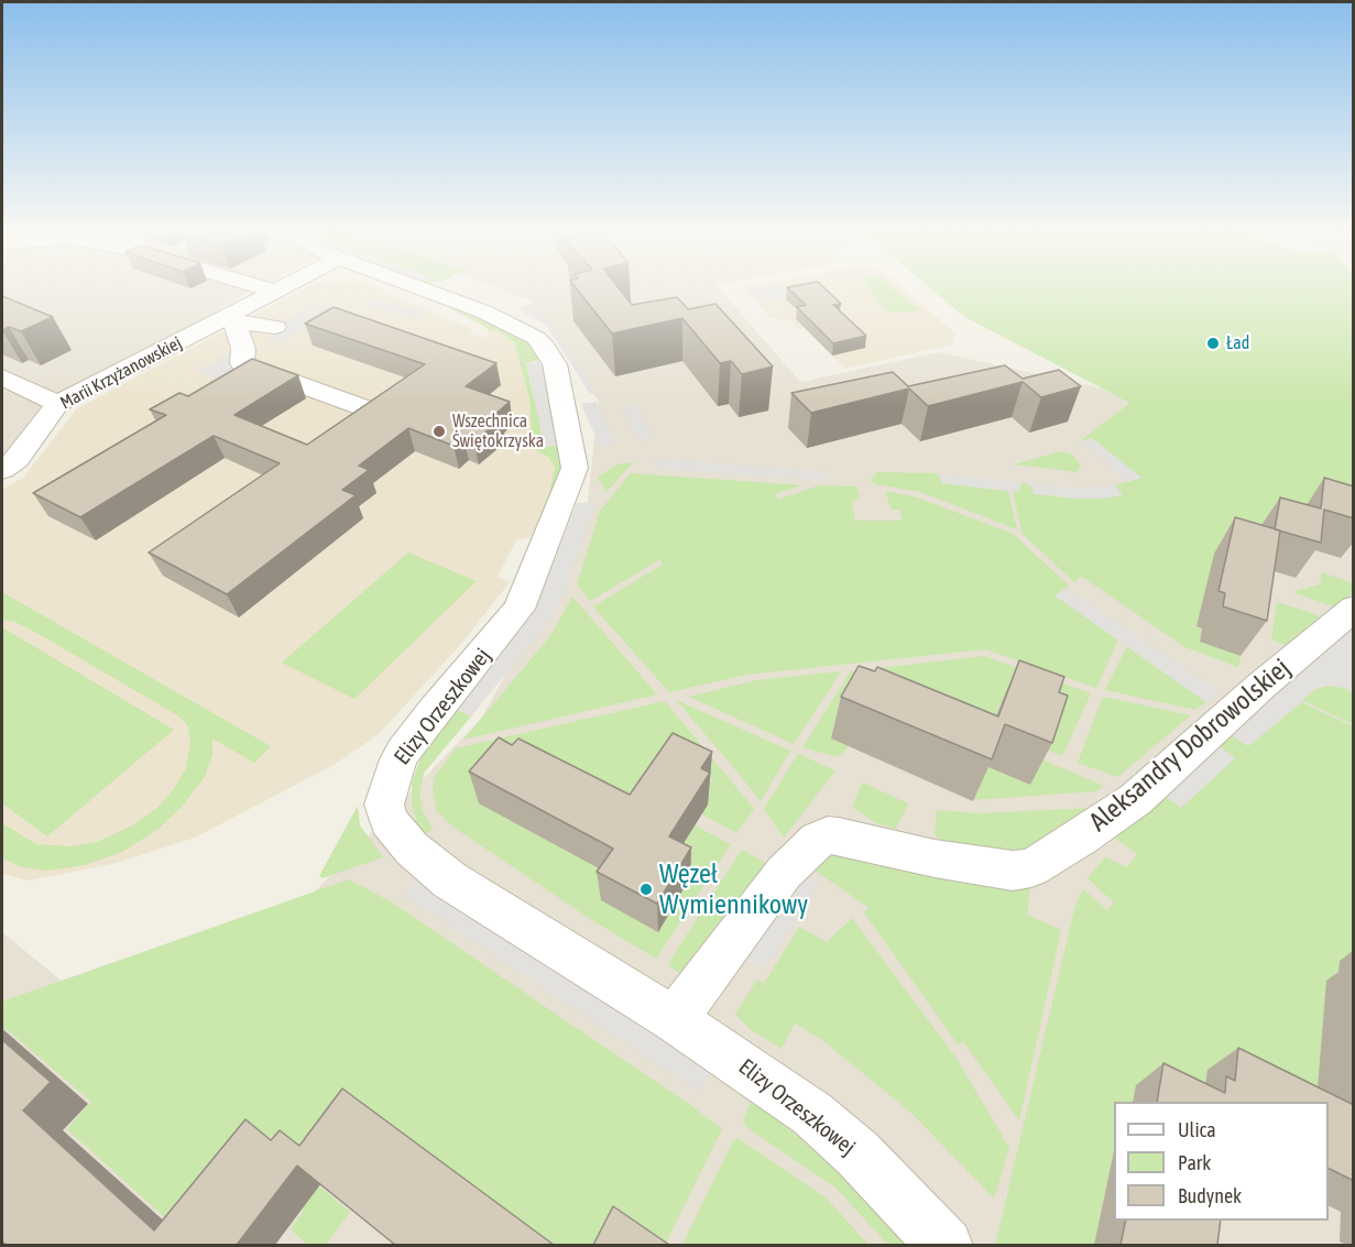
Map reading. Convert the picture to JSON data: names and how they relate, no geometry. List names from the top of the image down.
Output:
{
  "streets": {
    "street": ["Marii Krzyżanowskiej", "Elizy Orzeszkowej", "Aleksandry Dobrowolskiej"]
  },
  "crossings": [
    ["Elizy Orzeszkowej", "Aleksandry Dobrowolskiej"]
  ],
  "places": ["Ład", "Wszechnica Świętokrzyska", "Węzeł Wymiennikowy"],
  "legend": ["Ulica", "Park", "Budynek"]
}
